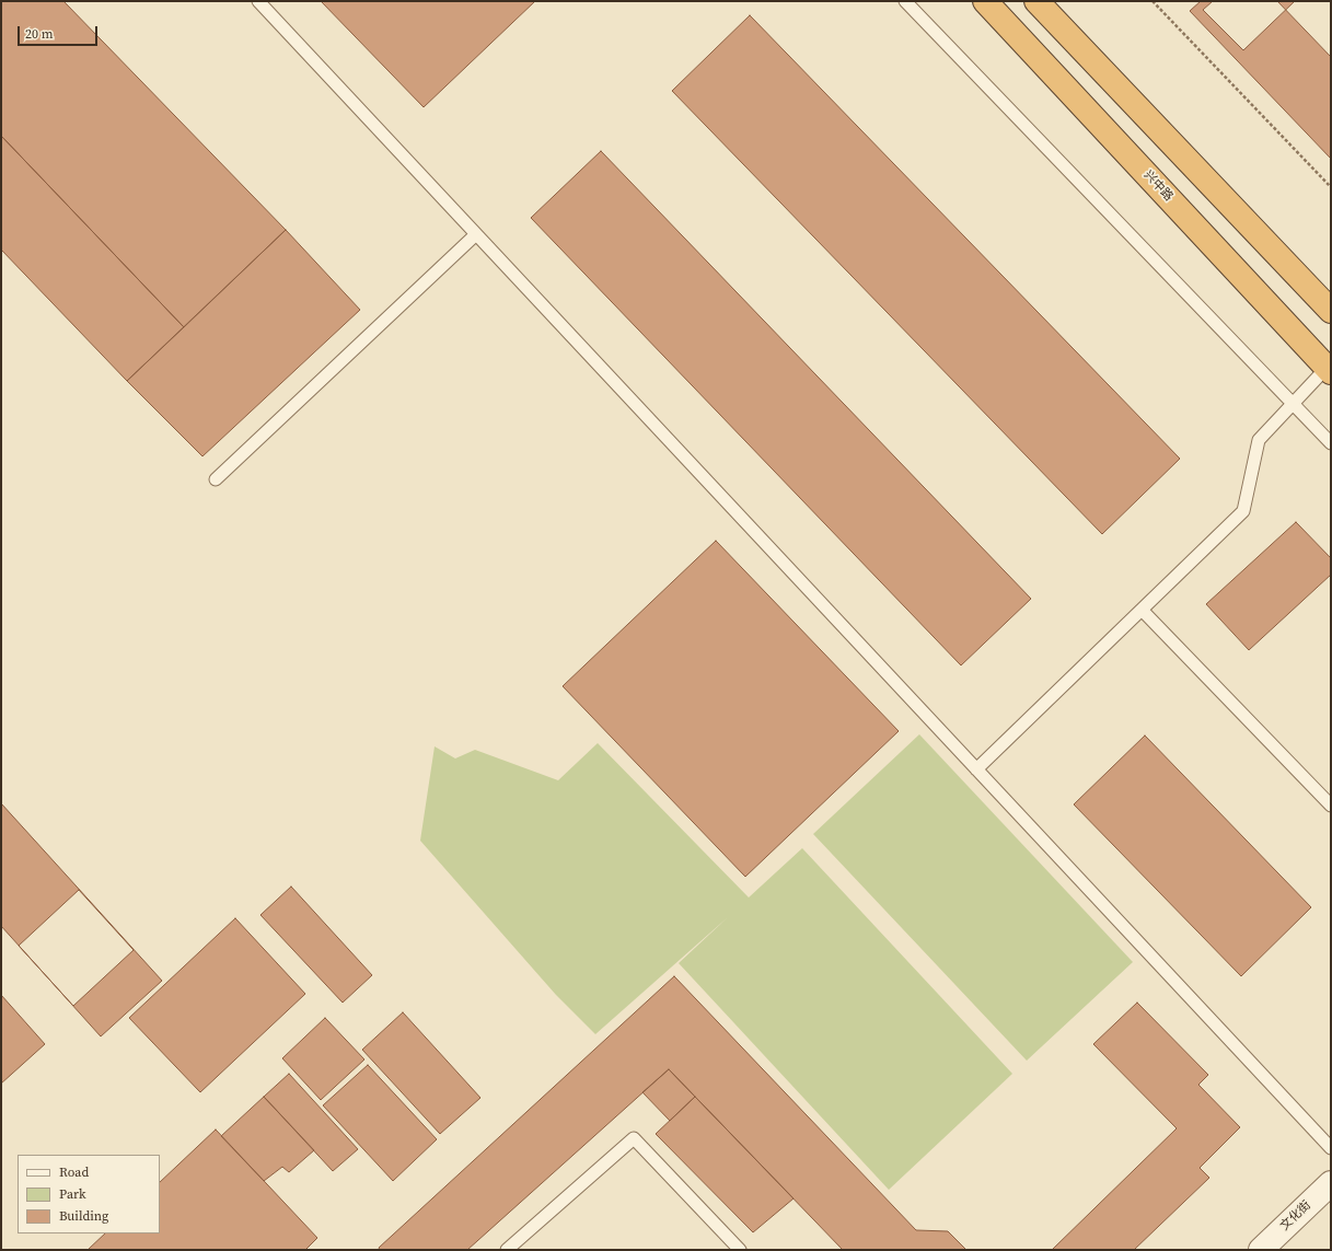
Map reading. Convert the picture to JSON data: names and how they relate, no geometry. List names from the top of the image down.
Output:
{
  "streets": {
    "highway": ["兴中路"],
    "street": ["文化街"]
  },
  "legend": ["Road", "Park", "Building"],
  "scale_bar": "20 m"
}
